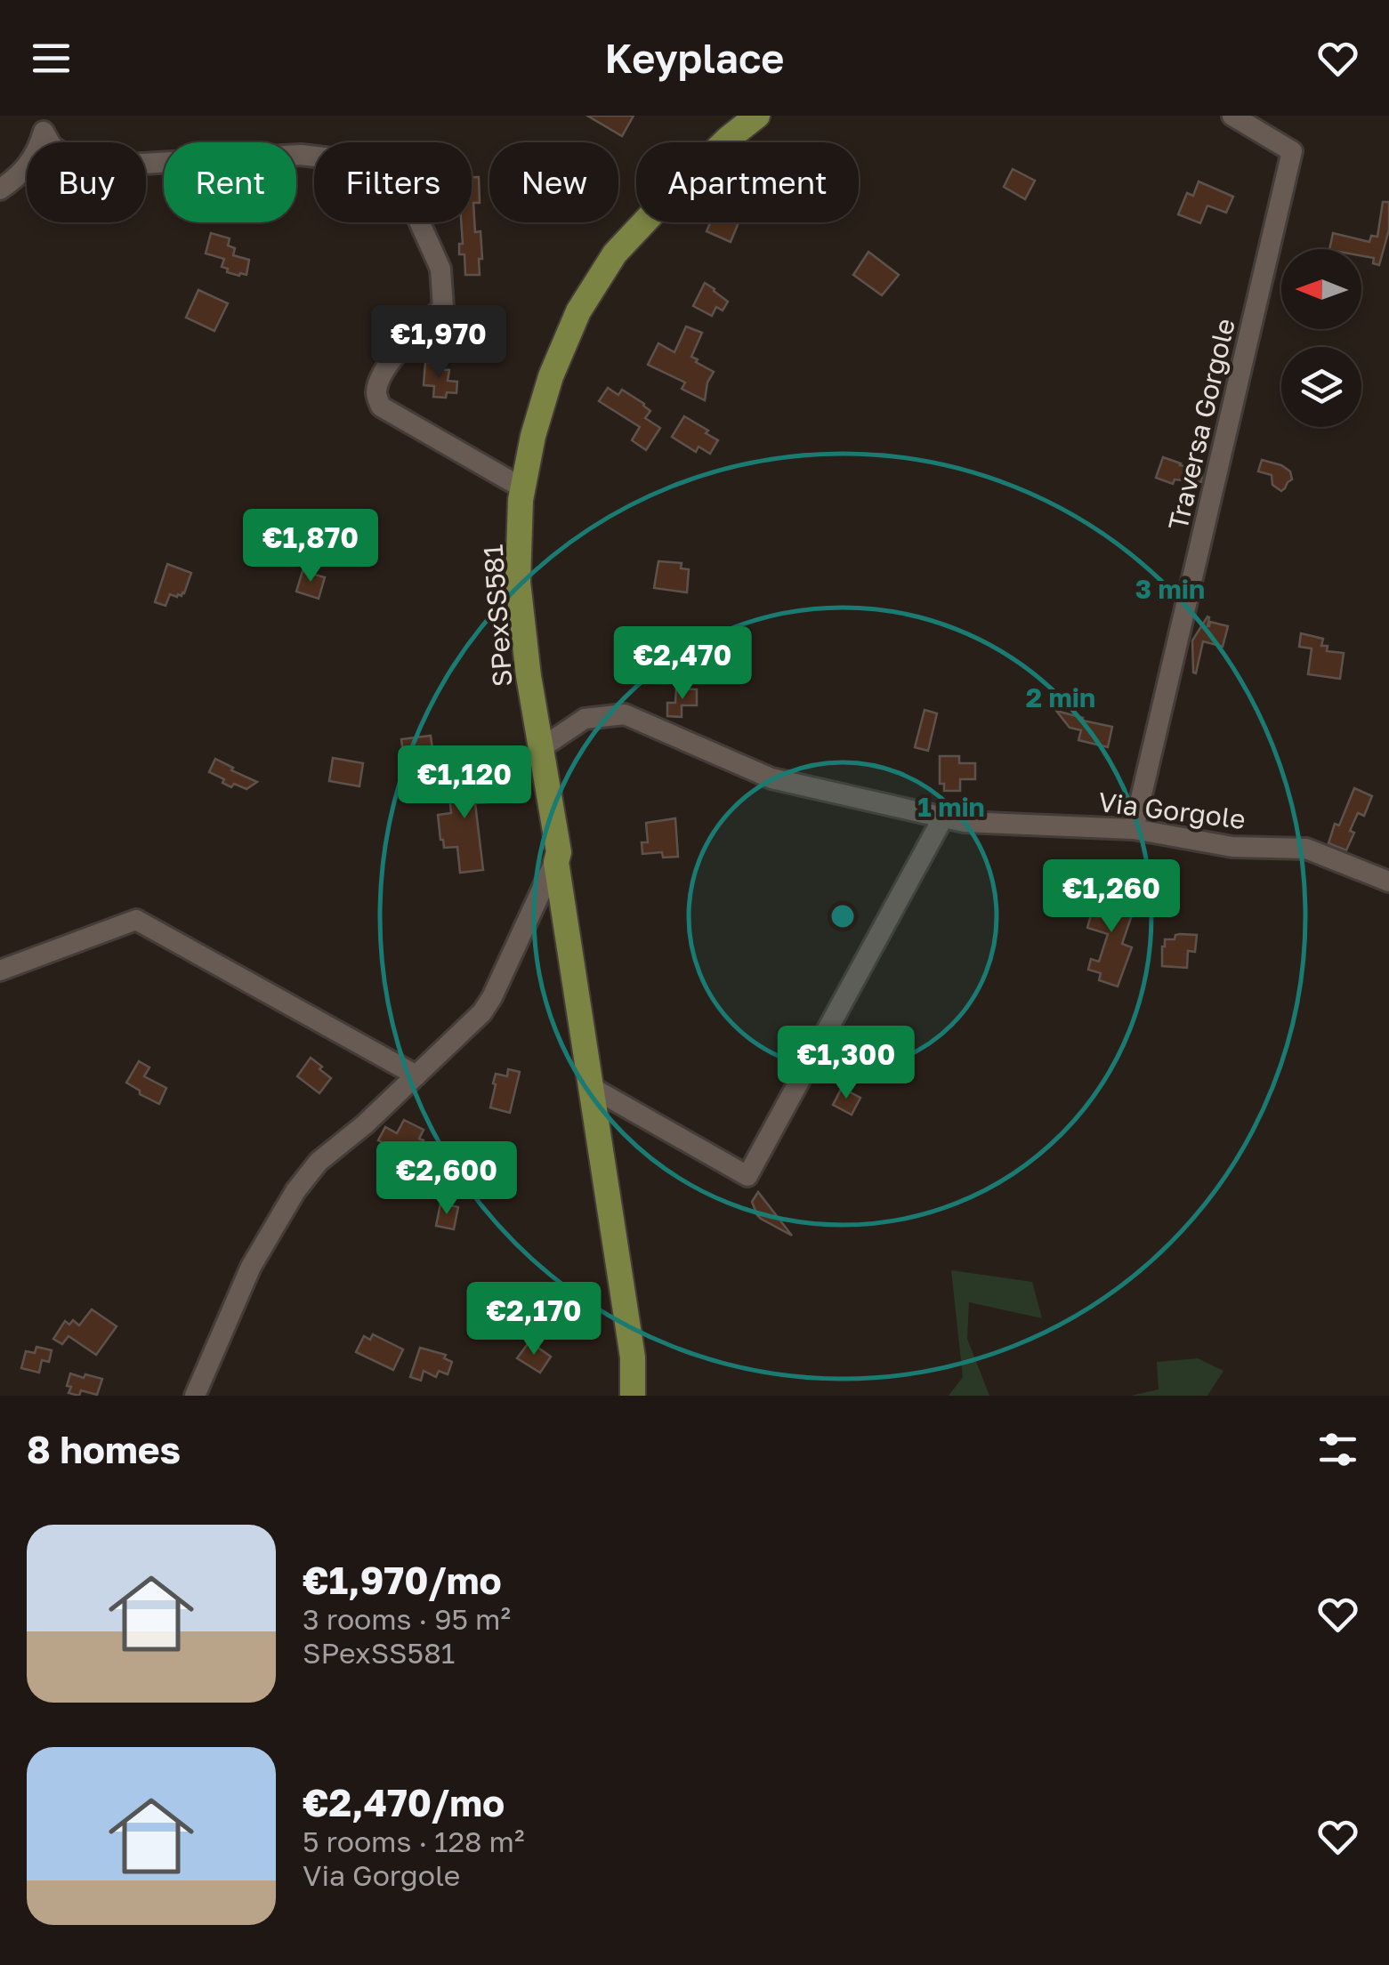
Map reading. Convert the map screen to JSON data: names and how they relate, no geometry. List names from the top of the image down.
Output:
{
  "streets": {
    "main road": ["SPexSS581"],
    "street": ["Traversa Gorgole", "Via Gorgole"]
  },
  "crossings": [
    ["Traversa Gorgole", "Via Gorgole"],
    ["SPexSS581", "Via Gorgole"]
  ],
  "north": "left",
  "page": {
    "header": "Keyplace",
    "chip": [
      "Buy",
      "Rent",
      "Filters",
      "New",
      "Apartment"
    ],
    "price": [
      "€1,970",
      "€1,870",
      "€2,470",
      "€1,120",
      "€1,260",
      "€1,300",
      "€2,600",
      "€2,170"
    ],
    "heading": "8 homes",
    "list": [
      {
        "name": "€1,970/mo",
        "note": "3 rooms · 95 m² · SPexSS581"
      },
      {
        "name": "€2,470/mo",
        "note": "5 rooms · 128 m² · Via Gorgole"
      }
    ]
  },
  "rings": ["3 min", "2 min", "1 min"]
}
